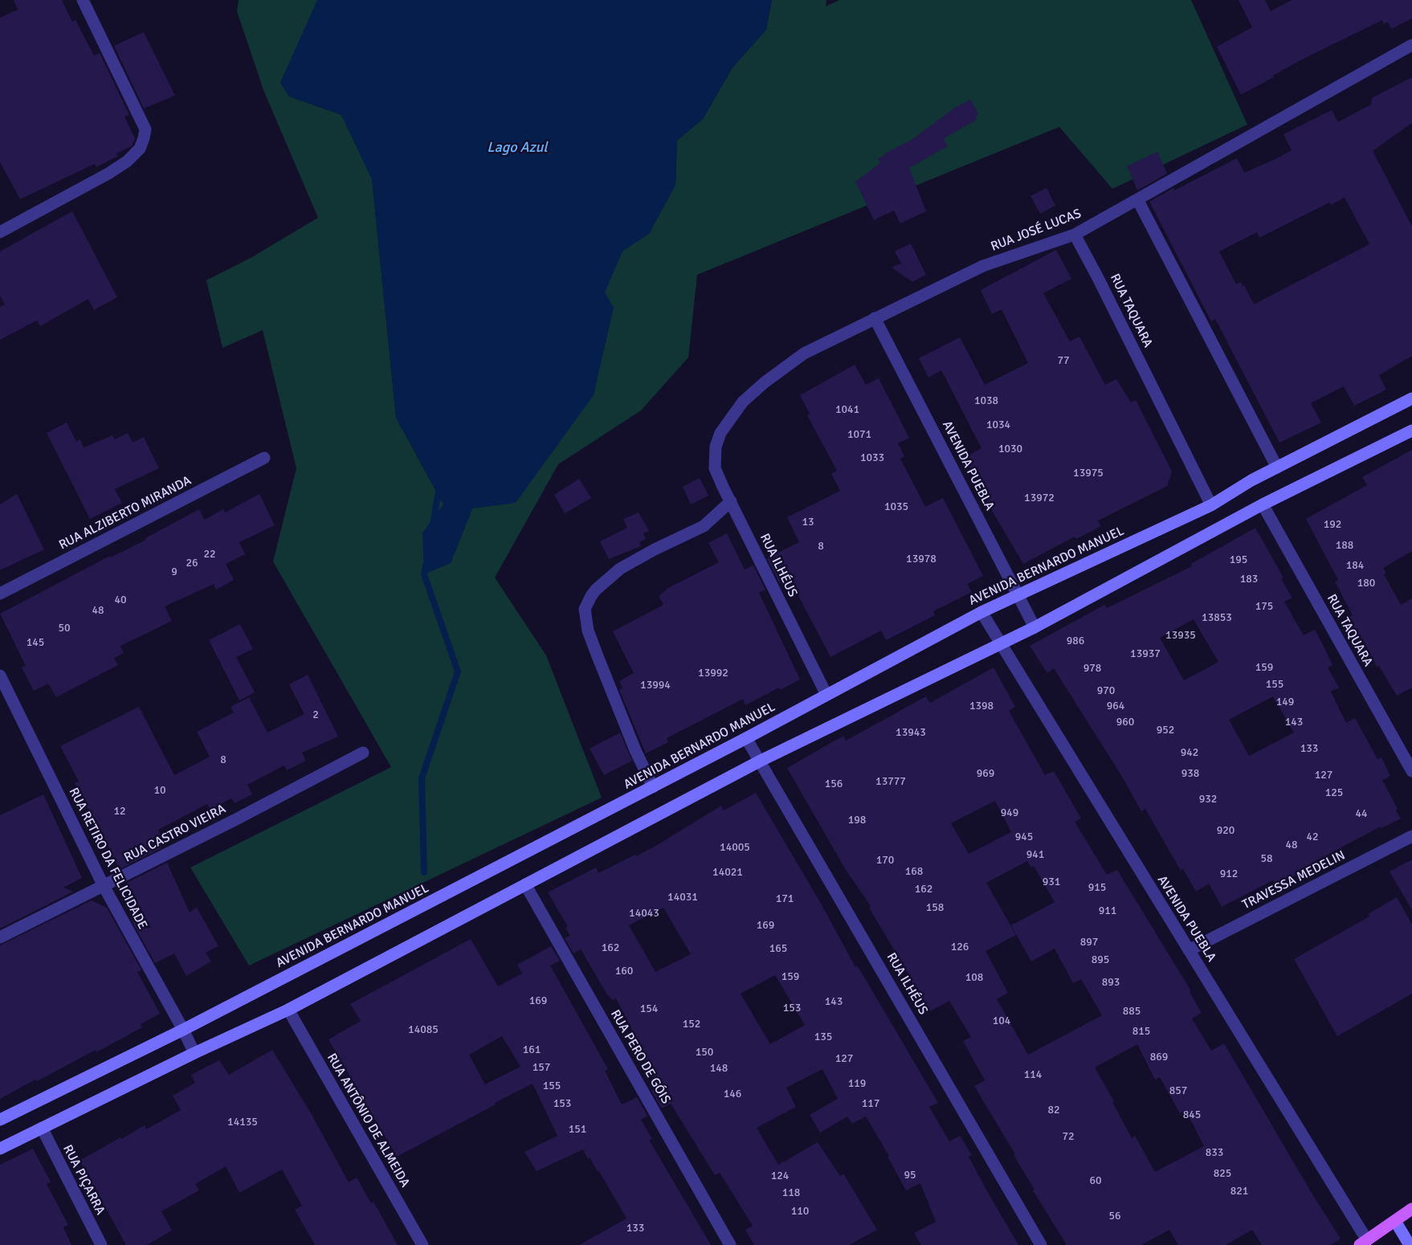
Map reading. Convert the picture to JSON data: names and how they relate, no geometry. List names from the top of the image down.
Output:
{
  "streets": {
    "street": [
      "RUA JOSÉ LUCAS",
      "RUA TAQUARA",
      "AVENIDA PUEBLA",
      "RUA ALZIBERTO MIRANDA",
      "RUA ILHÉUS",
      "AVENIDA BERNARDO MANUEL",
      "RUA CASTRO VIEIRA",
      "RUA RETIRO DA FELICIDADE",
      "TRAVESSA MEDELIN",
      "RUA PERO DE GÓIS",
      "RUA ANTÔNIO DE ALMEIDA",
      "RUA PIÇARRA"
    ]
  },
  "crossings": [
    ["RUA JOSÉ LUCAS", "RUA TAQUARA"],
    ["RUA JOSÉ LUCAS", "AVENIDA PUEBLA"],
    ["RUA JOSÉ LUCAS", "RUA ILHÉUS"],
    ["RUA TAQUARA", "AVENIDA BERNARDO MANUEL"],
    ["AVENIDA PUEBLA", "AVENIDA BERNARDO MANUEL"],
    ["AVENIDA PUEBLA", "TRAVESSA MEDELIN"],
    ["RUA ILHÉUS", "AVENIDA BERNARDO MANUEL"],
    ["AVENIDA BERNARDO MANUEL", "RUA RETIRO DA FELICIDADE"],
    ["RUA CASTRO VIEIRA", "RUA RETIRO DA FELICIDADE"]
  ],
  "water": ["Lago Azul"],
  "house_numbers": [
    "77",
    "1038",
    "1041",
    "1034",
    "1071",
    "1030",
    "1033",
    "13975",
    "13972",
    "1035",
    "13",
    "192",
    "188",
    "8",
    "22",
    "13978",
    "195",
    "26",
    "184",
    "9",
    "183",
    "180",
    "40",
    "175",
    "48",
    "13853",
    "50",
    "13935",
    "986",
    "145",
    "13937",
    "159",
    "978",
    "13992",
    "155",
    "13994",
    "970",
    "149",
    "1398",
    "964",
    "2",
    "960",
    "143",
    "952",
    "13943",
    "133",
    "942",
    "8",
    "969",
    "938",
    "127",
    "13777",
    "156",
    "10",
    "125",
    "932",
    "12",
    "949",
    "44",
    "198",
    "920",
    "945",
    "42",
    "48",
    "14005",
    "941",
    "58",
    "170",
    "168",
    "14021",
    "912",
    "931",
    "915",
    "162",
    "14031",
    "171",
    "158",
    "911",
    "14043",
    "169",
    "897",
    "126",
    "162",
    "165",
    "895",
    "160",
    "159",
    "108",
    "893",
    "169",
    "143",
    "153",
    "154",
    "885",
    "104",
    "152",
    "14085",
    "815",
    "135",
    "161",
    "150",
    "869",
    "127",
    "157",
    "148",
    "114",
    "119",
    "155",
    "857",
    "146",
    "153",
    "117",
    "82",
    "845",
    "14135",
    "151",
    "72",
    "833",
    "825",
    "95",
    "124",
    "60",
    "821",
    "118",
    "110",
    "56",
    "133"
  ]
}
